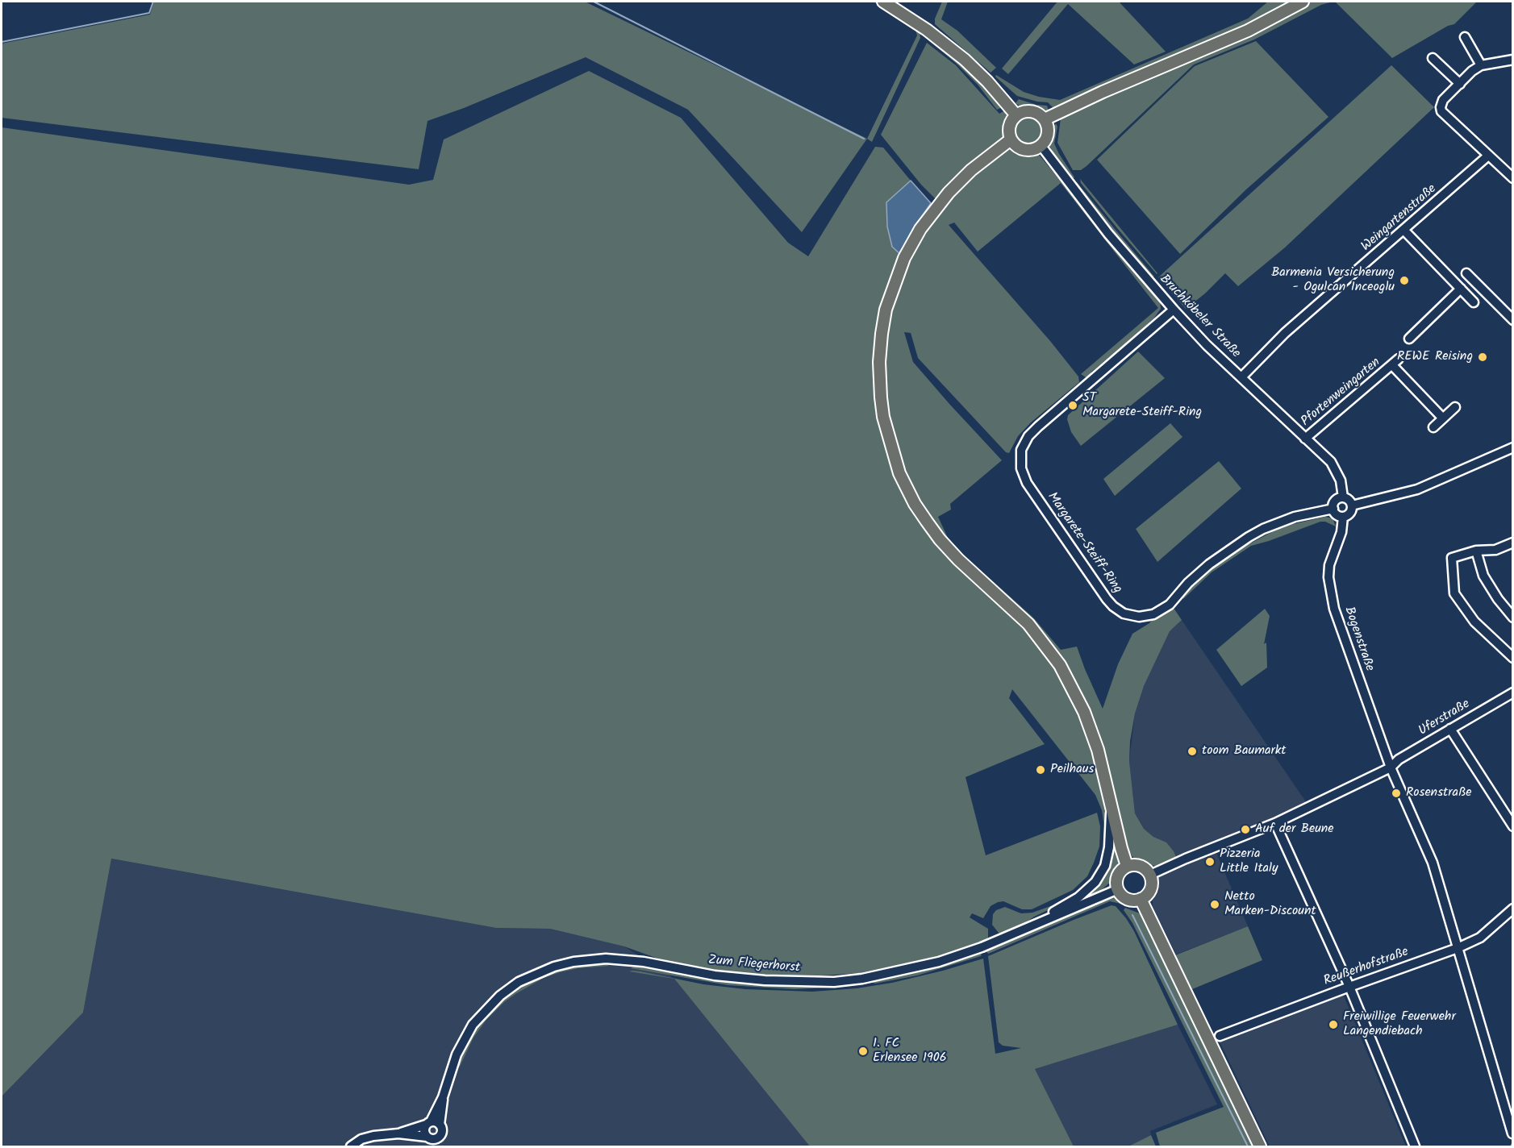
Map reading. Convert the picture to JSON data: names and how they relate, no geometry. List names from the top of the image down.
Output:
{
  "streets": {
    "street": [
      "Weingartenstraße",
      "Bruchköbeler Straße",
      "Pfortenweingarten",
      "Margarete-Steiff-Ring",
      "Bogenstraße",
      "Uferstraße",
      "Zum Fliegerhorst",
      "Reußerhofstraße"
    ]
  },
  "crossings": [
    ["Weingartenstraße", "Bruchköbeler Straße"],
    ["Bruchköbeler Straße", "Pfortenweingarten"],
    ["Bruchköbeler Straße", "Margarete-Steiff-Ring"],
    ["Bruchköbeler Straße", "Bogenstraße"],
    ["Margarete-Steiff-Ring", "Bogenstraße"],
    ["Bogenstraße", "Uferstraße"]
  ],
  "places": [
    "Barmenia Versicherung - Ogulcan Inceoglu",
    "REWE Reising",
    "ST Margarete-Steiff-Ring",
    "toom Baumarkt",
    "Peilhaus",
    "Rosenstraße",
    "Auf der Beune",
    "Pizzeria Little Italy",
    "Netto Marken-Discount",
    "Freiwillige Feuerwehr Langendiebach",
    "1. FC Erlensee 1906"
  ]
}
